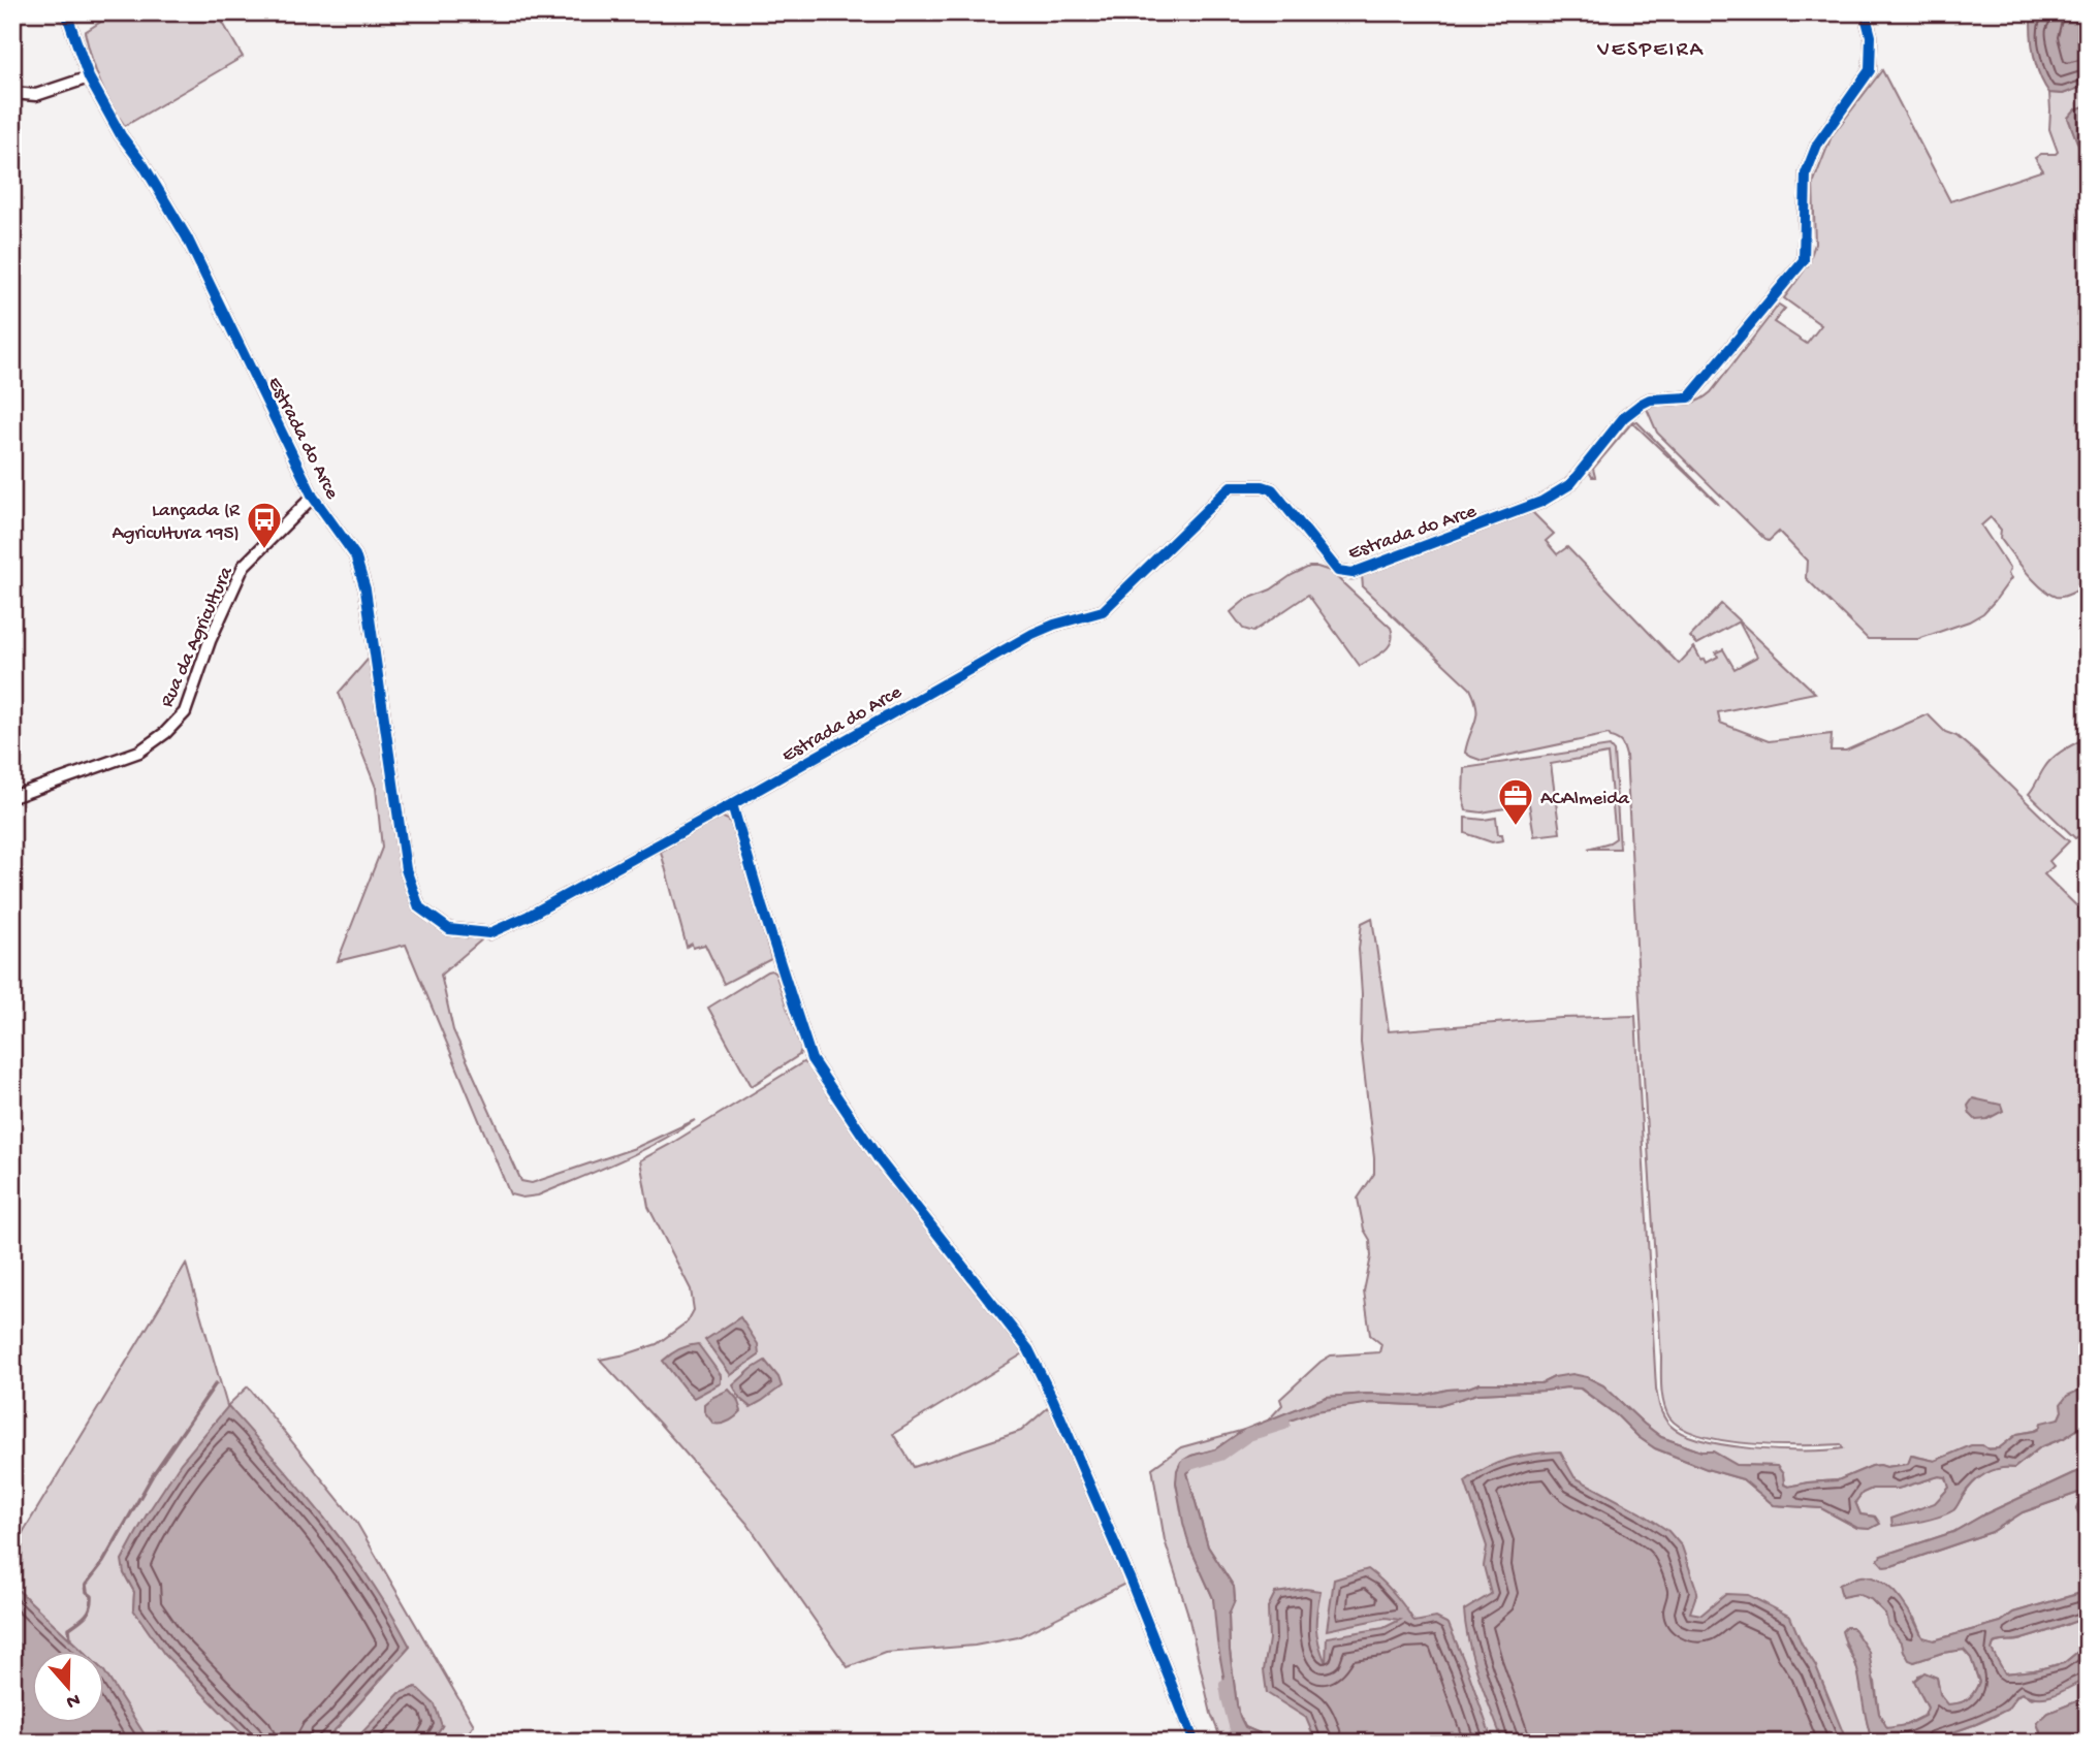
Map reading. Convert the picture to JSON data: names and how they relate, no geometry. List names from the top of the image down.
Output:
{
  "streets": {
    "street": ["Estrada do Arce", "Rua da Agricultura"]
  },
  "crossings": [
    ["Estrada do Arce", "Rua da Agricultura"]
  ],
  "districts": ["VESPEIRA"],
  "places": {
    "bus stop": ["Lançada (R Agricultura 195)"],
    "office": ["ACAlmeida"]
  },
  "north": "bottom"
}
